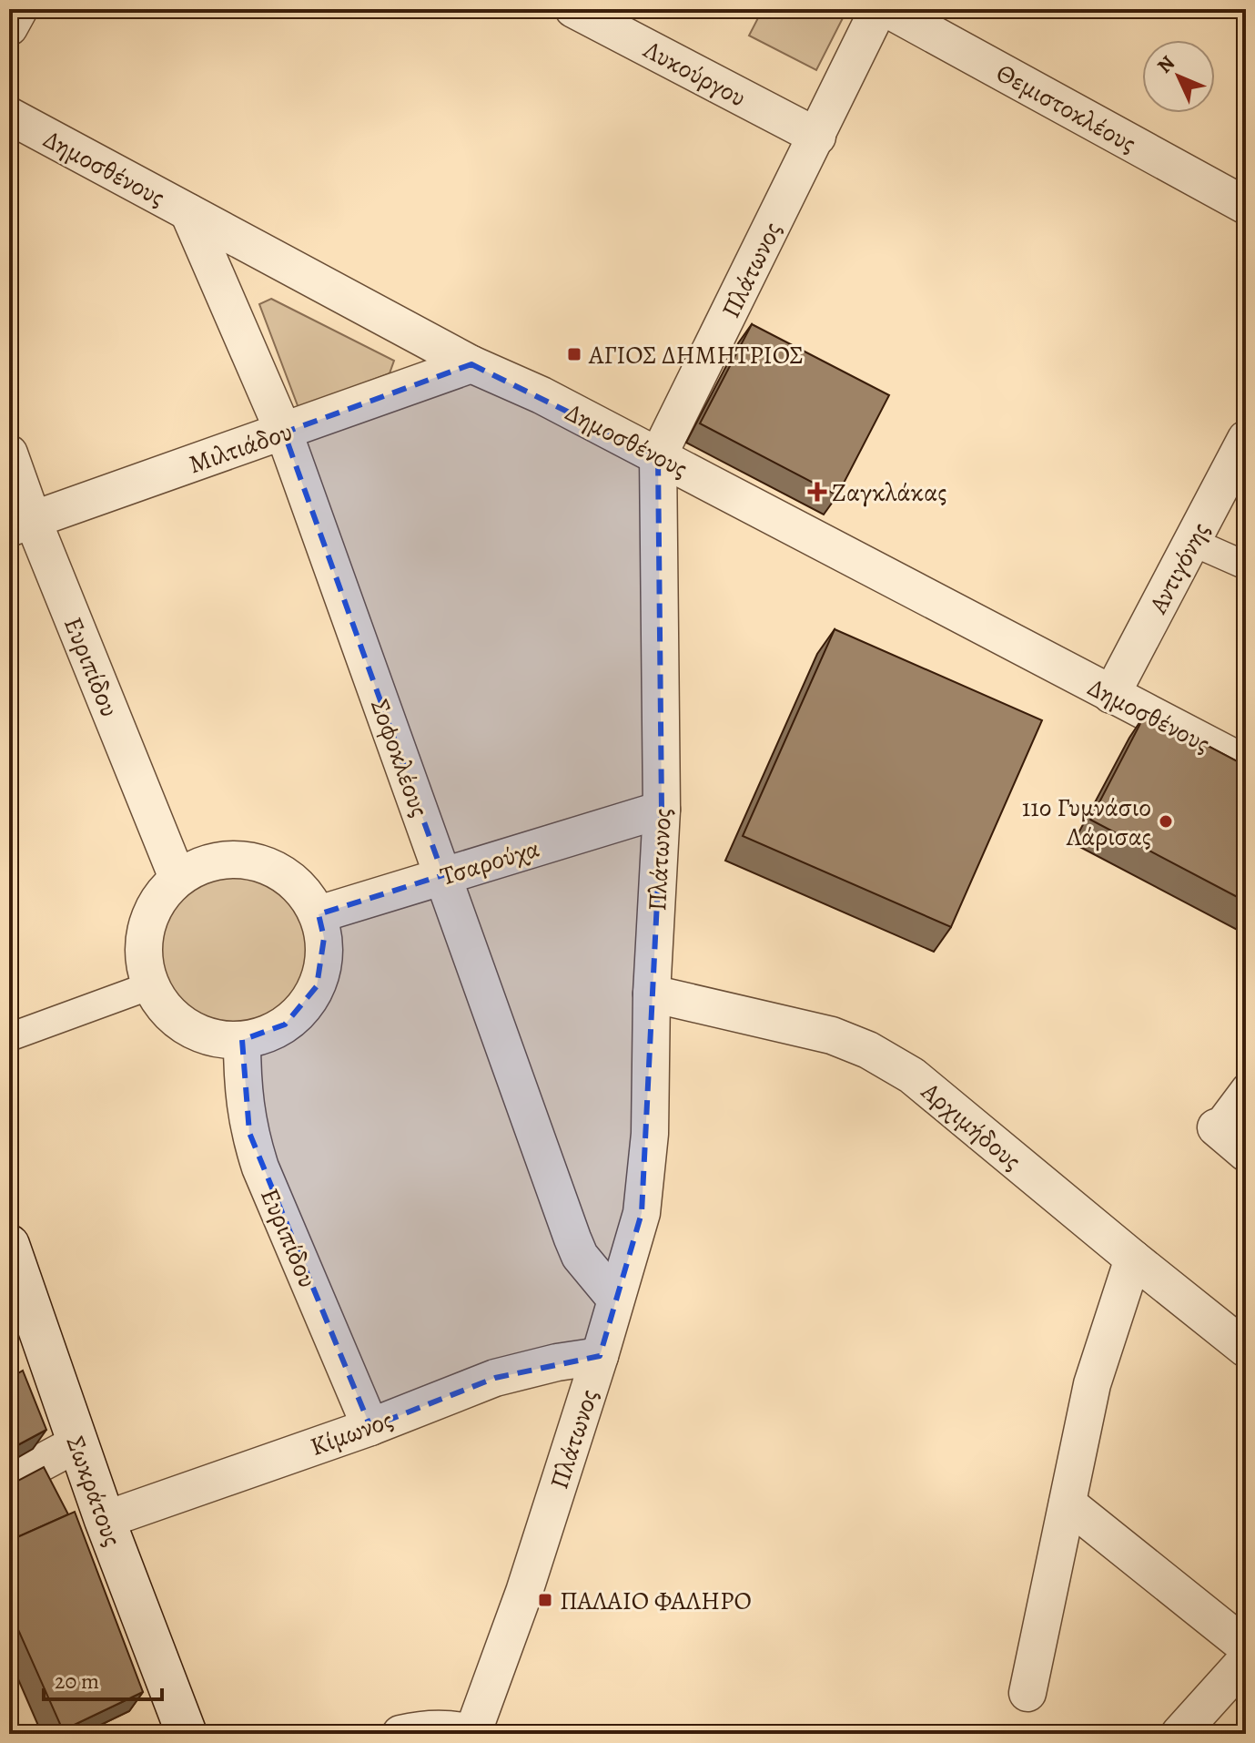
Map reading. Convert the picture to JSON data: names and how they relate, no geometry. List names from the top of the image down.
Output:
{
  "streets": {
    "main road": ["Σωκράτους"],
    "street": [
      "Λυκούργου",
      "Θεμιστοκλέους",
      "Δημοσθένους",
      "Πλάτωνος",
      "Μιλτιάδου",
      "Αντιγόνης",
      "Ευριπίδου",
      "Σοφοκλέους",
      "Τσαρούχα",
      "Αρχιμήδους",
      "Κίμωνος"
    ]
  },
  "crossings": [
    ["Λυκούργου", "Πλάτωνος"],
    ["Δημοσθένους", "Πλάτωνος"],
    ["Δημοσθένους", "Μιλτιάδου"],
    ["Δημοσθένους", "Αντιγόνης"],
    ["Δημοσθένους", "Σοφοκλέους"],
    ["Πλάτωνος", "Σοφοκλέους"],
    ["Πλάτωνος", "Τσαρούχα"],
    ["Πλάτωνος", "Αρχιμήδους"],
    ["Πλάτωνος", "Κίμωνος"],
    ["Μιλτιάδου", "Ευριπίδου"],
    ["Μιλτιάδου", "Σοφοκλέους"],
    ["Ευριπίδου", "Τσαρούχα"],
    ["Ευριπίδου", "Κίμωνος"],
    ["Σοφοκλέους", "Τσαρούχα"],
    ["Κίμωνος", "Σωκράτους"]
  ],
  "places": {
    "transit": ["ΑΓΙΟΣ ΔΗΜΗΤΡΙΟΣ", "ΠΑΛΑΙΟ ΦΑΛΗΡΟ"],
    "health": ["Ζαγκλάκας"],
    "other": ["11ο Γυμνάσιο Λάρισας"]
  },
  "scale_bar": "20 m",
  "north": "top left"
}
